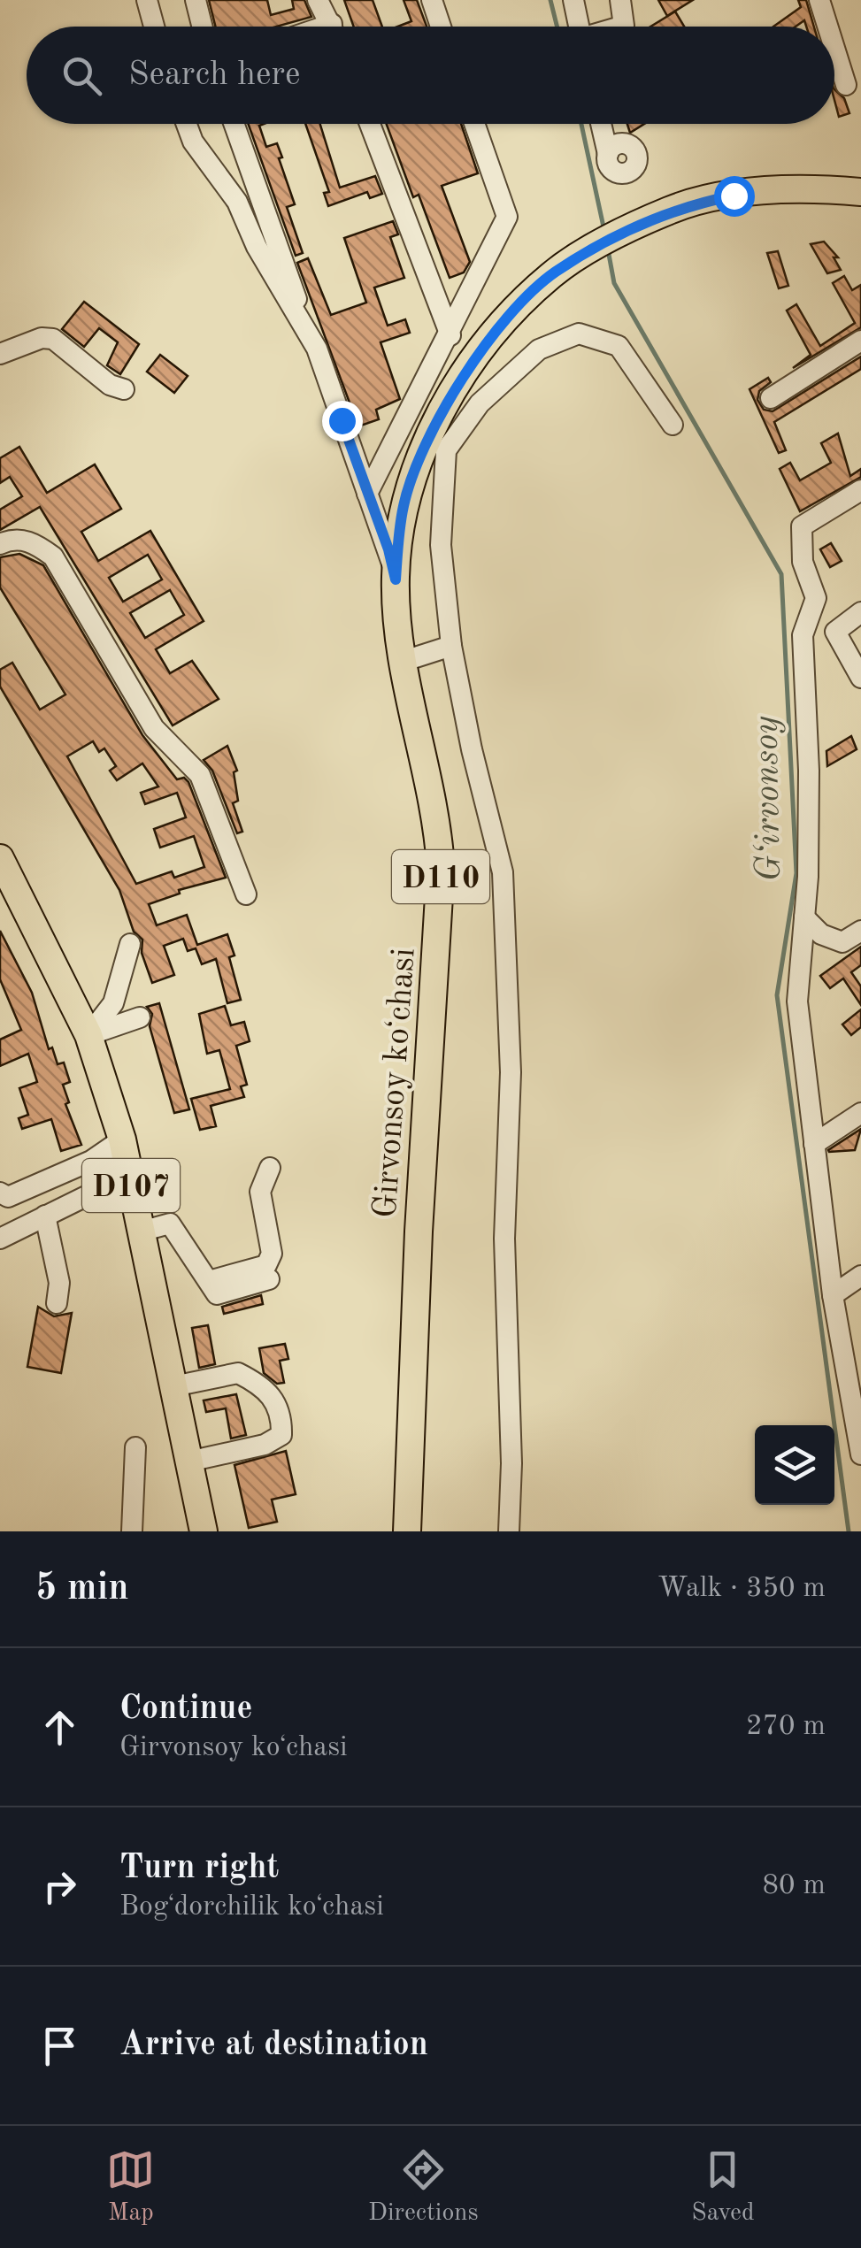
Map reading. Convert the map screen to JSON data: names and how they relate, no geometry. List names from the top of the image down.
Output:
{
  "streets": {
    "main road": ["D110", "Girvonsoy koʻchasi", "D107"]
  },
  "water": ["G‘irvonsoy"],
  "page": {
    "search": "Search here",
    "heading": ["5 min", "Walk · 350 m"],
    "list": [
      ["Continue", "Girvonsoy koʻchasi", "270 m"],
      ["Turn right", "Bogʻdorchilik koʻchasi", "80 m"],
      "Arrive at destination"
    ],
    "nav": ["Map", "Directions", "Saved"]
  }
}
